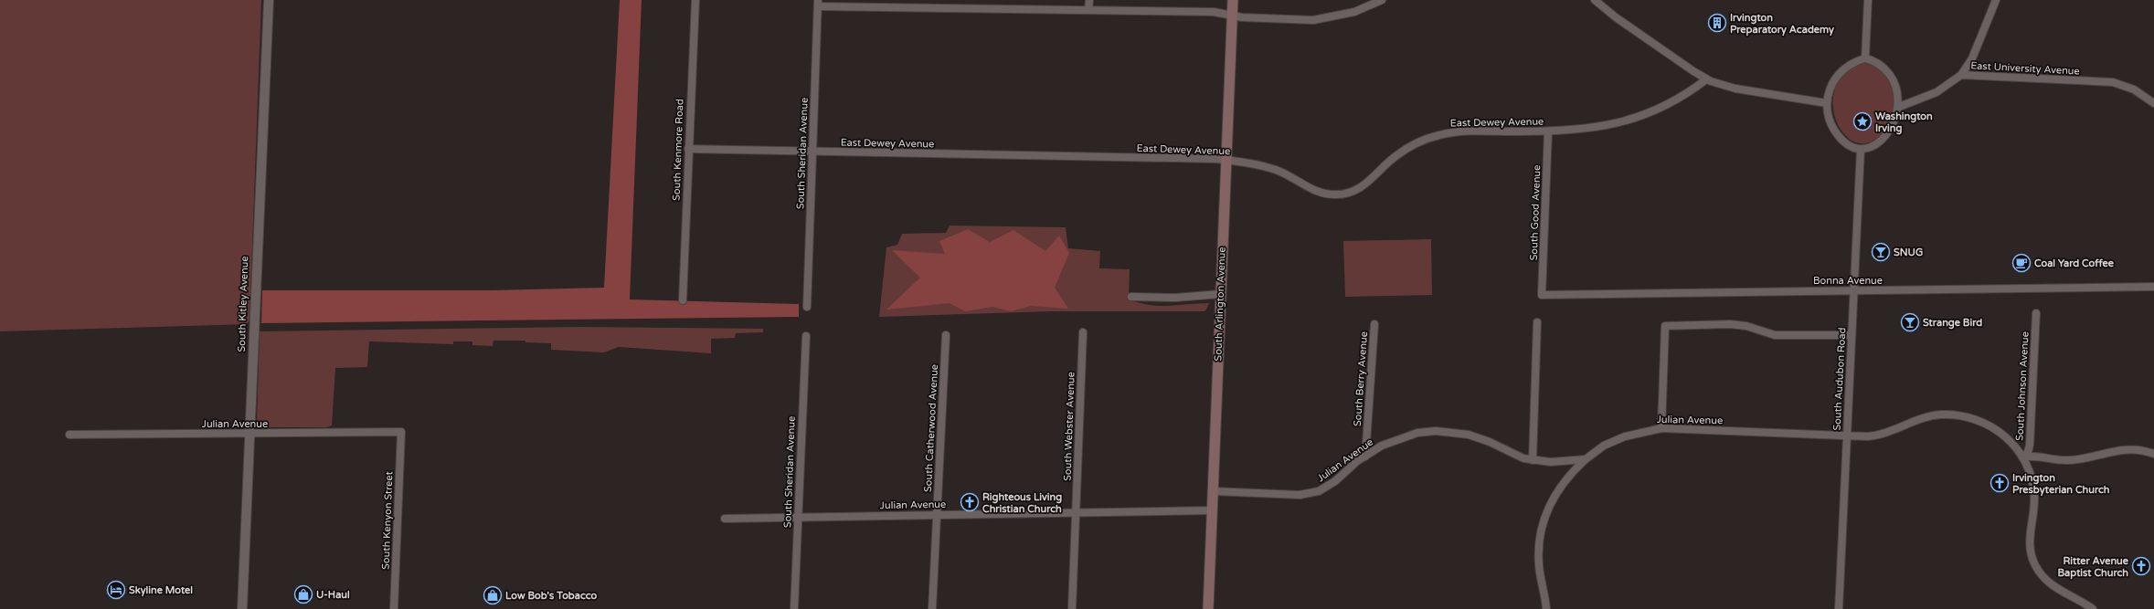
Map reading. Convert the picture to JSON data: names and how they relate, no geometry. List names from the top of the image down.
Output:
{
  "streets": {
    "main road": ["South Arlington Avenue"],
    "street": [
      "East University Avenue",
      "East Dewey Avenue",
      "South Kenmore Road",
      "South Sheridan Avenue",
      "South Good Avenue",
      "Bonna Avenue",
      "South Kitley Avenue",
      "South Berry Avenue",
      "South Audubon Road",
      "South Johnson Avenue",
      "Julian Avenue",
      "South Webster Avenue",
      "South Catherwood Avenue",
      "South Kenyon Street"
    ]
  },
  "crossings": [
    ["East University Avenue", "South Audubon Road"],
    ["East Dewey Avenue", "South Kenmore Road"],
    ["East Dewey Avenue", "South Sheridan Avenue"],
    ["East Dewey Avenue", "South Good Avenue"],
    ["East Dewey Avenue", "South Arlington Avenue"],
    ["South Sheridan Avenue", "Julian Avenue"],
    ["South Good Avenue", "Bonna Avenue"],
    ["Bonna Avenue", "South Audubon Road"],
    ["South Kitley Avenue", "Julian Avenue"],
    ["South Arlington Avenue", "Julian Avenue"],
    ["South Berry Avenue", "Julian Avenue"],
    ["South Audubon Road", "Julian Avenue"],
    ["South Johnson Avenue", "Julian Avenue"],
    ["Julian Avenue", "South Webster Avenue"],
    ["Julian Avenue", "South Catherwood Avenue"],
    ["Julian Avenue", "South Kenyon Street"]
  ],
  "places": {
    "building": ["Irvington Preparatory Academy"],
    "place": ["Washington Irving"],
    "bar": ["SNUG", "Strange Bird"],
    "cafe": ["Coal Yard Coffee"],
    "church": ["Irvington Presbyterian Church", "Righteous Living Christian Church", "Ritter Avenue Baptist Church"],
    "hotel": ["Skyline Motel"],
    "shop": ["U-Haul", "Low Bob's Tobacco"]
  }
}
